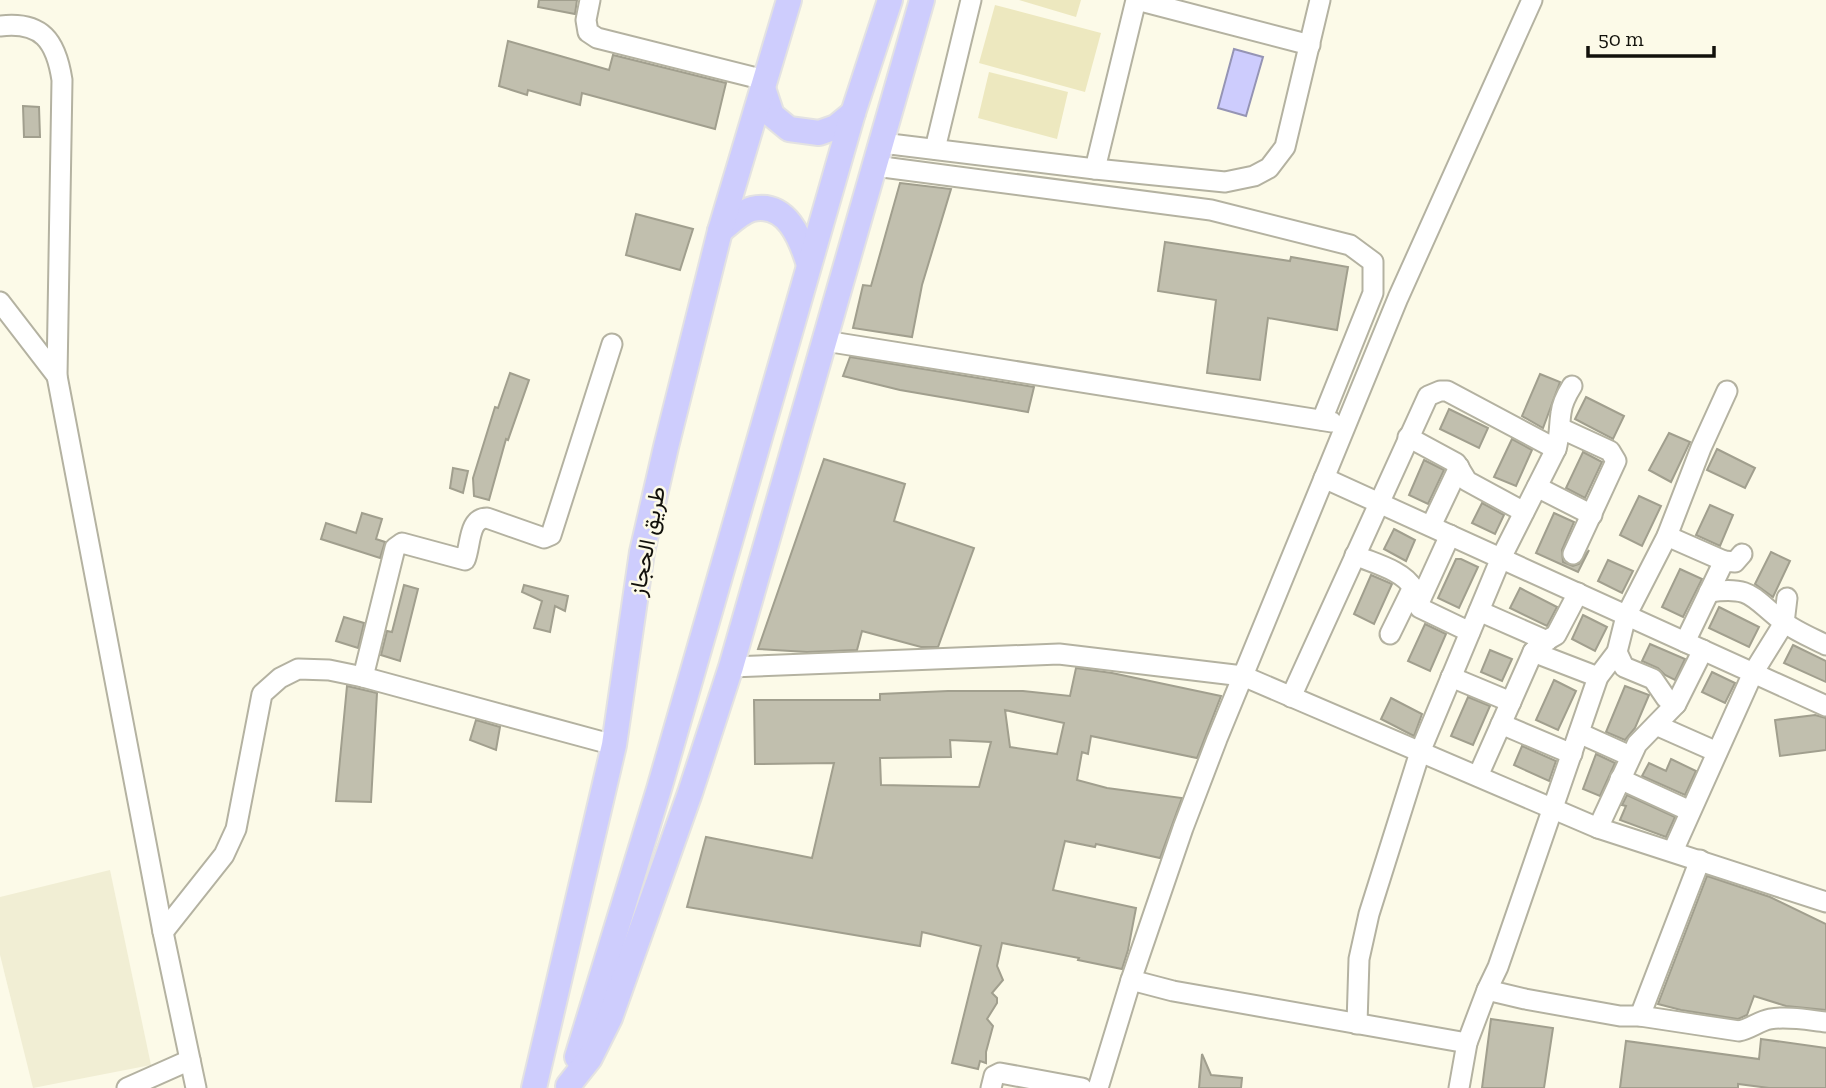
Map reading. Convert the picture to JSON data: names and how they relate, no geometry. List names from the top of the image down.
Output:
{
  "streets": {
    "main road": ["طريق الحجاز"]
  },
  "scale_bar": "50 m"
}
